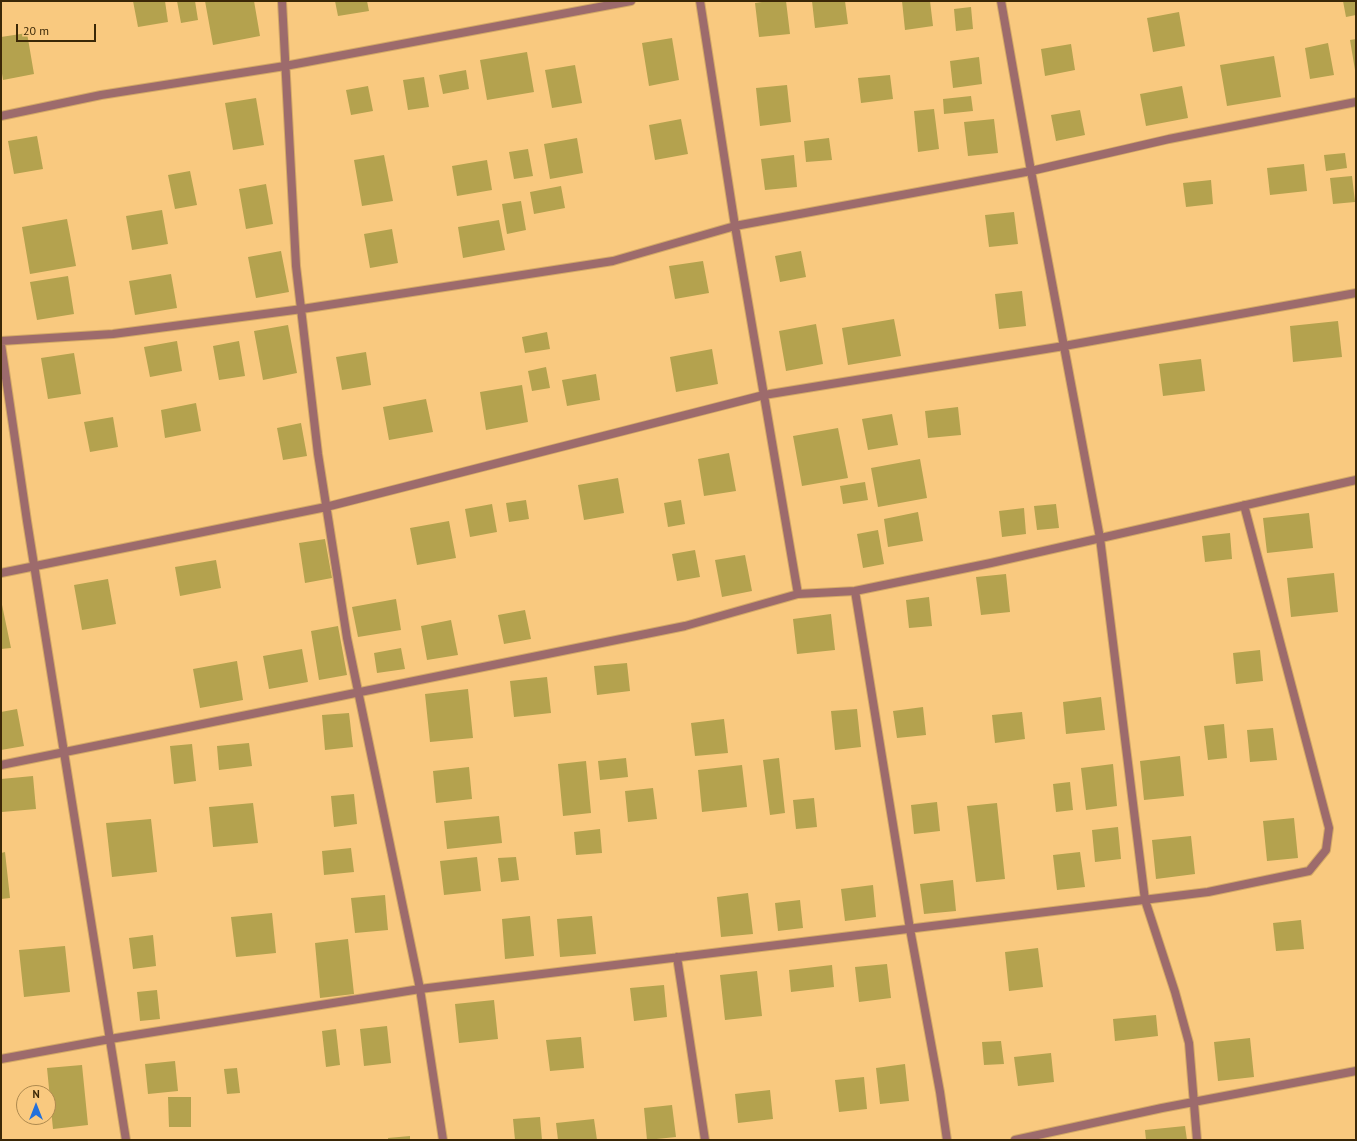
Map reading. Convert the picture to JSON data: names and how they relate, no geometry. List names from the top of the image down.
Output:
{
  "scale_bar": "20 m",
  "north": "top"
}
